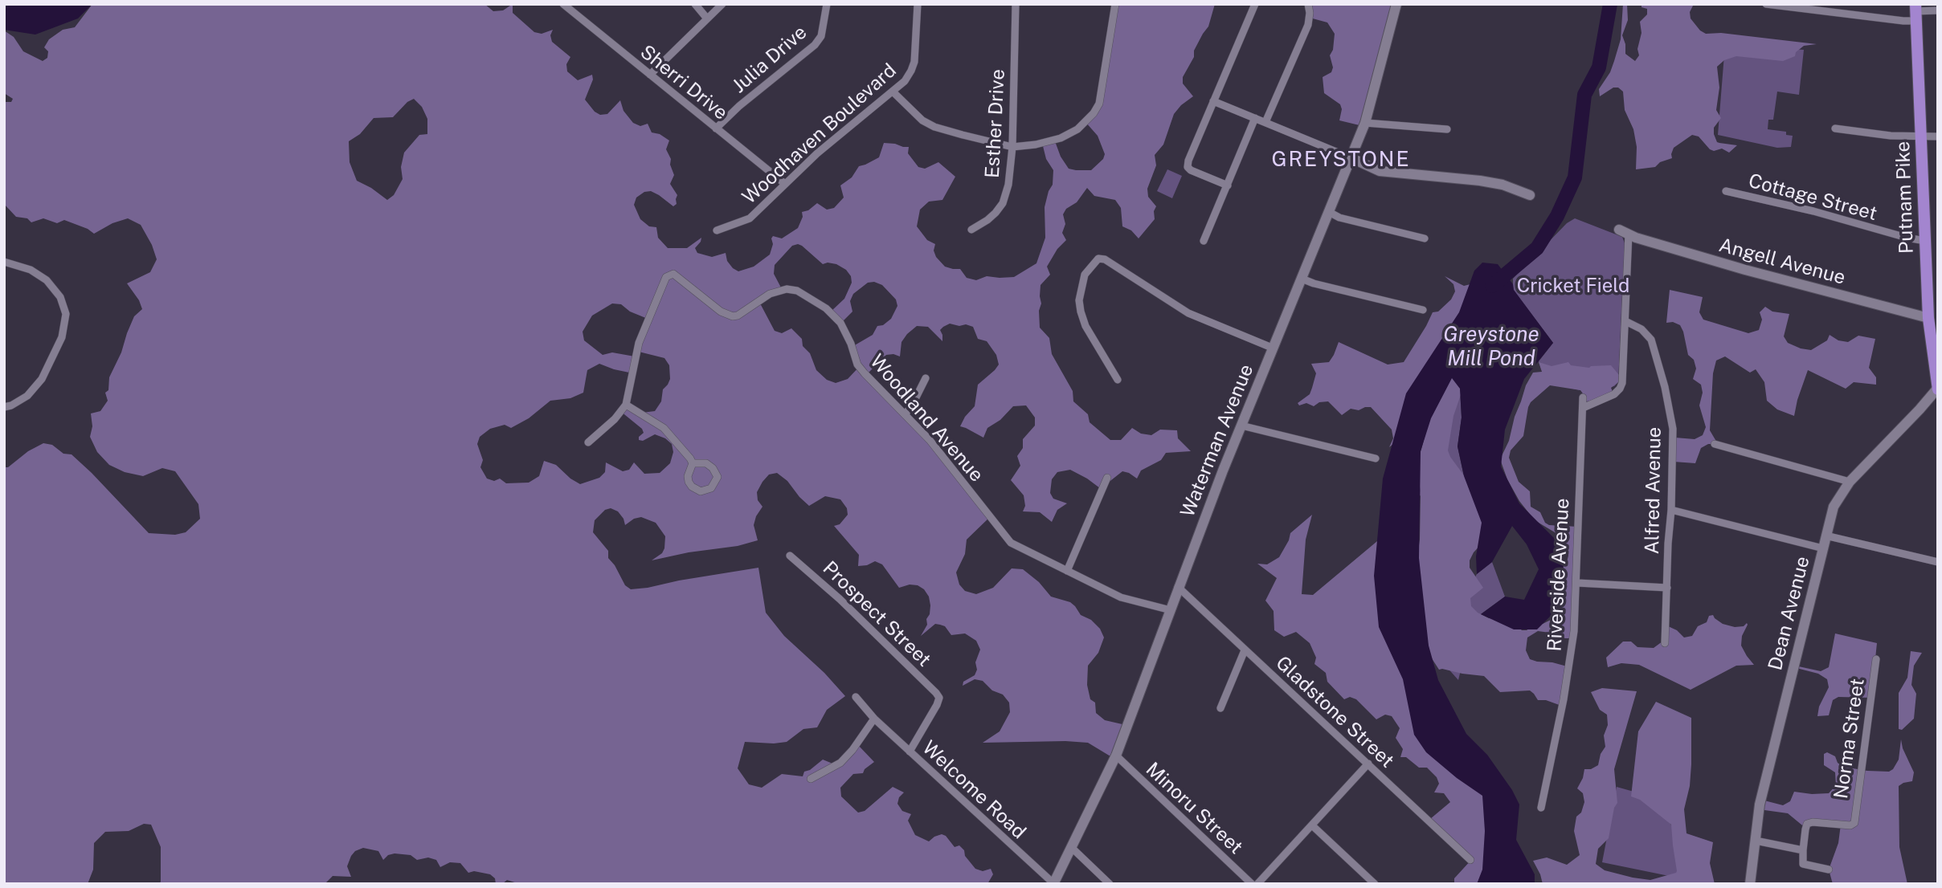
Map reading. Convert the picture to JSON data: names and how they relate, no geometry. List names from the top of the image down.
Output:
{
  "streets": {
    "main road": ["Putnam Pike"],
    "street": [
      "Julia Drive",
      "Sherri Drive",
      "Esther Drive",
      "Woodhaven Boulevard",
      "Cottage Street",
      "Angell Avenue",
      "Woodland Avenue",
      "Waterman Avenue",
      "Alfred Avenue",
      "Riverside Avenue",
      "Dean Avenue",
      "Prospect Street",
      "Gladstone Street",
      "Norma Street",
      "Welcome Road",
      "Minoru Street"
    ]
  },
  "crossings": [
    ["Julia Drive", "Sherri Drive"],
    ["Sherri Drive", "Woodhaven Boulevard"],
    ["Cottage Street", "Putnam Pike"],
    ["Putnam Pike", "Angell Avenue"],
    ["Putnam Pike", "Dean Avenue"],
    ["Woodland Avenue", "Waterman Avenue"],
    ["Waterman Avenue", "Gladstone Street"],
    ["Waterman Avenue", "Welcome Road"],
    ["Waterman Avenue", "Minoru Street"],
    ["Prospect Street", "Welcome Road"]
  ],
  "districts": ["GREYSTONE"],
  "water": ["Greystone Mill Pond"],
  "parks": ["Cricket Field"]
}
